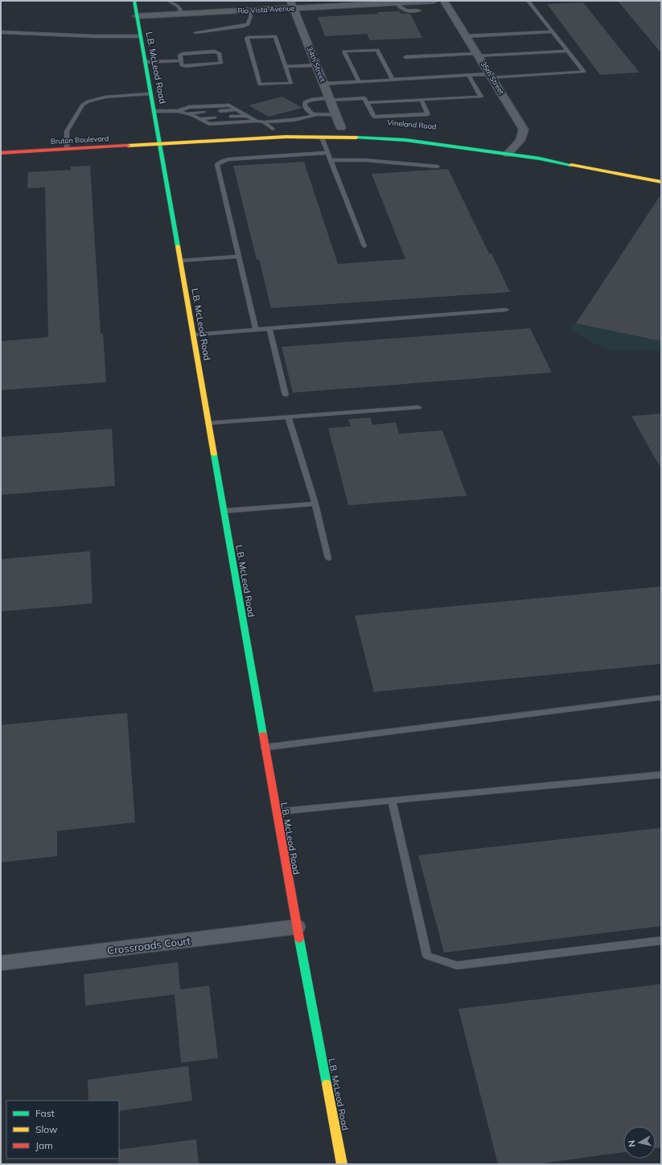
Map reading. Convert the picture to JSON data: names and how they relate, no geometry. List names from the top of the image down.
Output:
{
  "streets": {
    "street": [
      "Rio Vista Avenue",
      "34th Street",
      "L.B. McLeod Road",
      "35th Street",
      "Vineland Road",
      "Bruton Boulevard",
      "Crossroads Court"
    ]
  },
  "crossings": [
    ["Rio Vista Avenue", "34th Street"],
    ["Rio Vista Avenue", "L.B. McLeod Road"],
    ["L.B. McLeod Road", "Vineland Road"],
    ["L.B. McLeod Road", "Bruton Boulevard"],
    ["L.B. McLeod Road", "Crossroads Court"],
    ["35th Street", "Vineland Road"],
    ["Vineland Road", "Bruton Boulevard"]
  ],
  "legend": ["Fast", "Slow", "Jam"],
  "north": "left"
}
